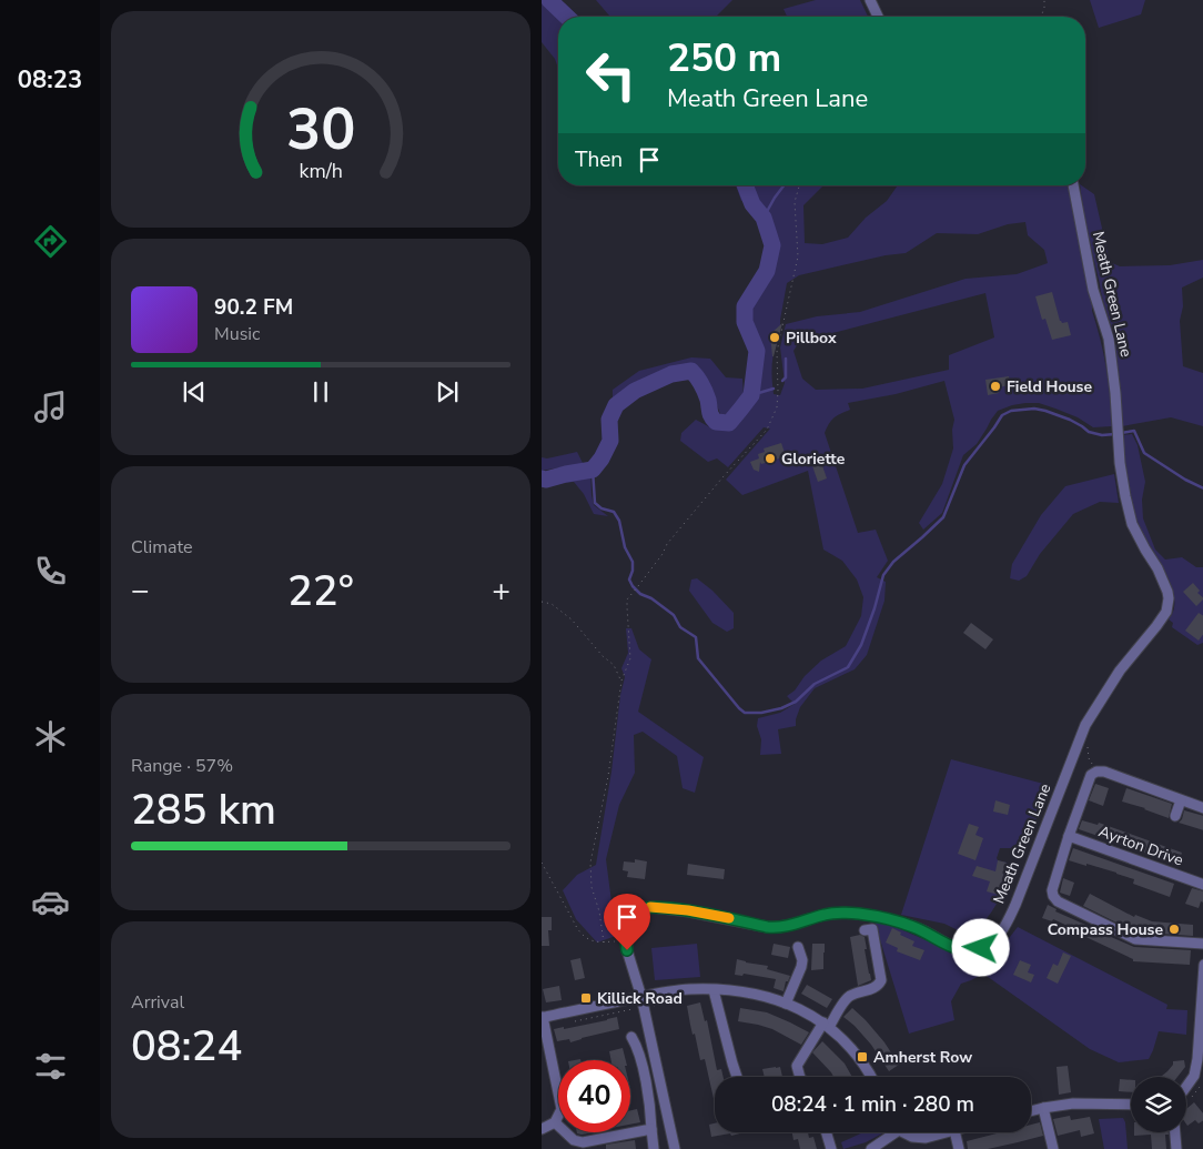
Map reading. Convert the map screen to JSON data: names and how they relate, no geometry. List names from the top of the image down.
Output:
{
  "streets": {
    "street": ["Meath Green Lane", "Ayrton Drive"]
  },
  "places": {
    "other": [
      "Pillbox",
      "Field House",
      "Gloriette",
      "Compass House"
    ],
    "transit": ["Killick Road", "Amherst Row"]
  },
  "page": {
    "tabs": "08:23",
    "turn": ["250 m", "Meath Green Lane"],
    "then": "Then",
    "song": ["90.2 FM", "Music"],
    "tile": [
      "Climate",
      ["Range · 57%", "285 km"],
      ["Arrival", "08:24"]
    ],
    "heat": ["−", "22°", "+"],
    "limit": "40",
    "trip": "08:24 · 1 min · 280 m",
    "gauge": ["30", "km/h"]
  }
}
